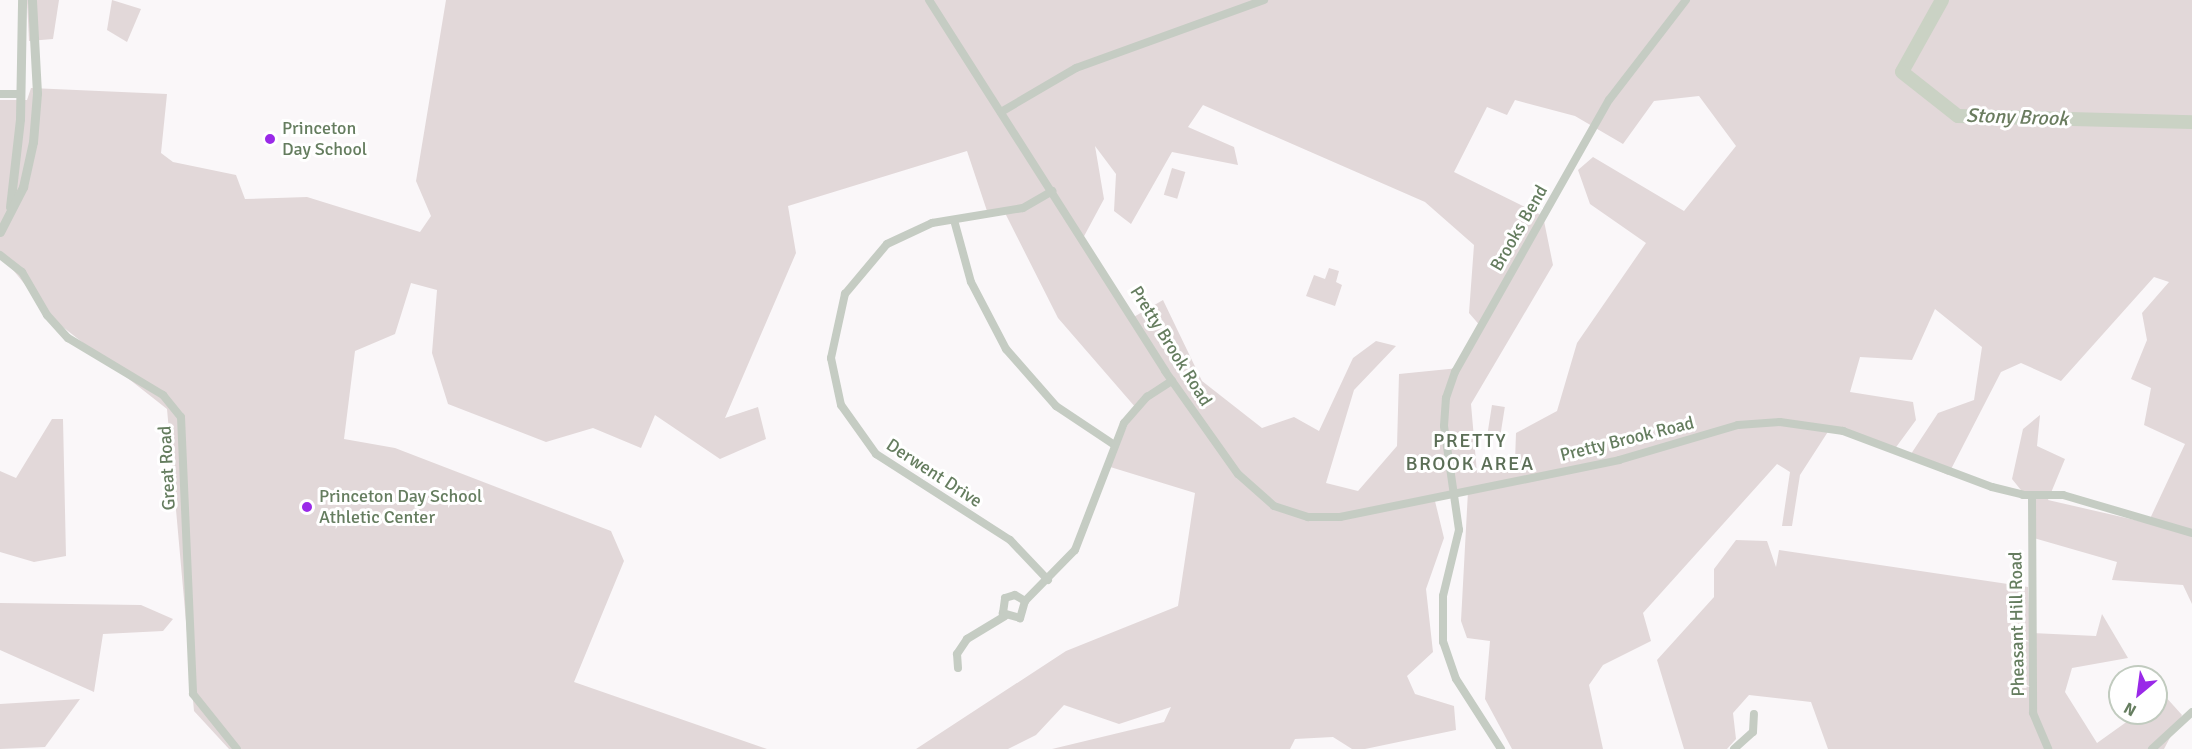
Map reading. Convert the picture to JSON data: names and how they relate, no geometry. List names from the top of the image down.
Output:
{
  "streets": {
    "street": [
      "Brooks Bend",
      "Pretty Brook Road",
      "Great Road",
      "Derwent Drive",
      "Pheasant Hill Road"
    ]
  },
  "crossings": [
    ["Brooks Bend", "Pretty Brook Road"],
    ["Pretty Brook Road", "Derwent Drive"],
    ["Pretty Brook Road", "Pheasant Hill Road"]
  ],
  "districts": ["PRETTY BROOK AREA"],
  "water": ["Stony Brook"],
  "places": ["Princeton Day School", "Princeton Day School Athletic Center"],
  "north": "bottom left"
}
